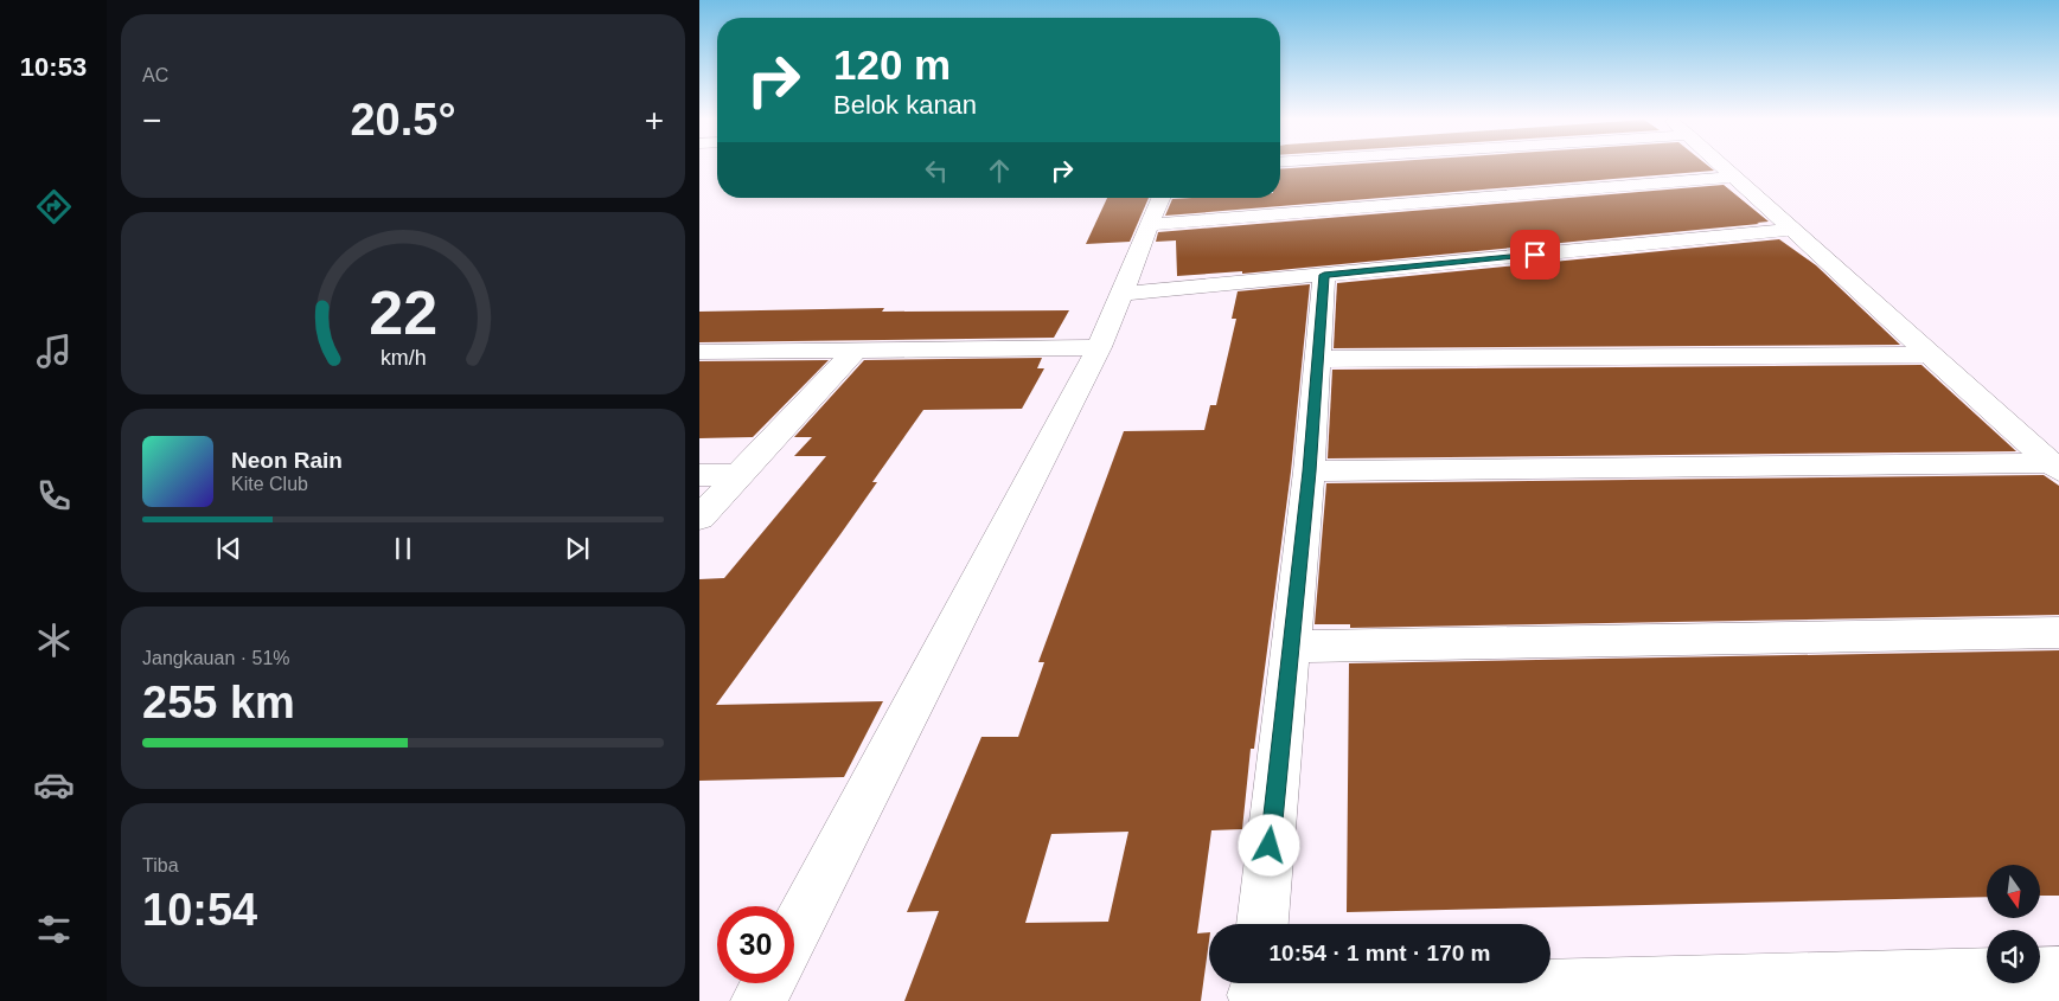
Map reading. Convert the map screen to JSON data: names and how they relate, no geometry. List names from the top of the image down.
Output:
{
  "north": "bottom",
  "page": {
    "tabs": "10:53",
    "tile": [
      "AC",
      ["Jangkauan · 51%", "255 km"],
      ["Tiba", "10:54"]
    ],
    "turn": ["120 m", "Belok kanan"],
    "heat": ["−", "20.5°", "+"],
    "song": ["Neon Rain", "Kite Club"],
    "limit": "30",
    "trip": "10:54 · 1 mnt · 170 m",
    "gauge": ["22", "km/h"]
  }
}
